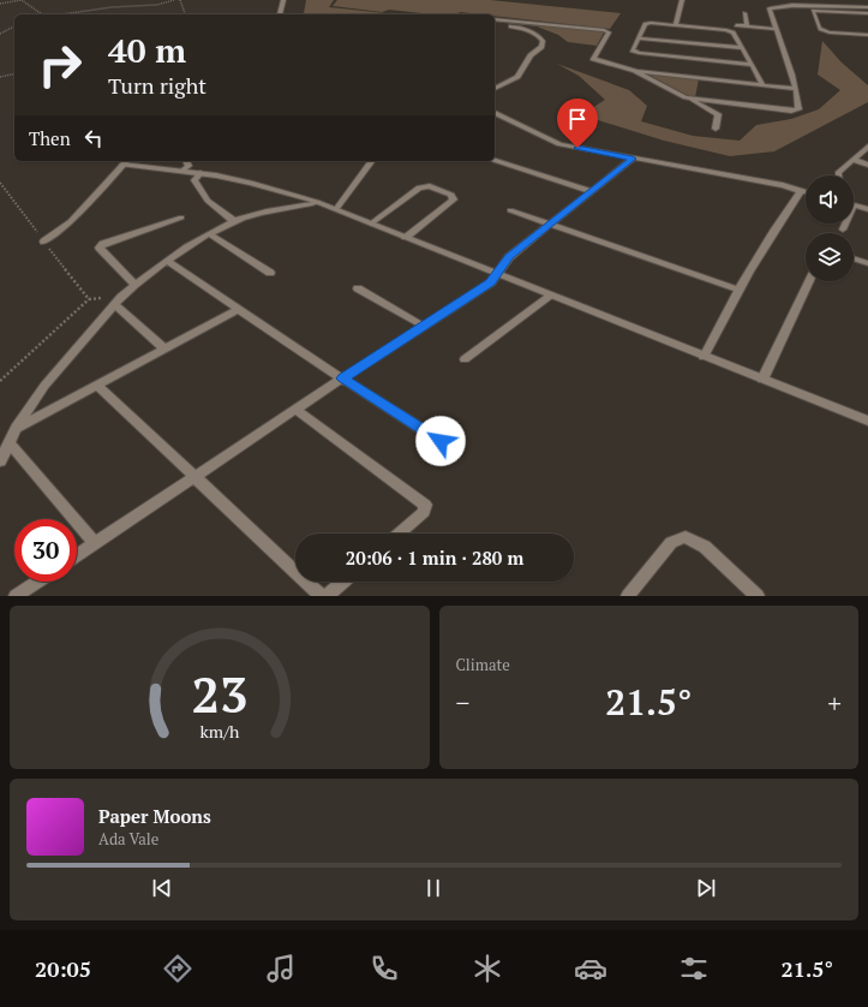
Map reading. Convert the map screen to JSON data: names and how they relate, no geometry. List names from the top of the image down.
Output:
{
  "page": {
    "turn": ["40 m", "Turn right"],
    "then": "Then",
    "limit": "30",
    "trip": "20:06 · 1 min · 280 m",
    "tile": "Climate",
    "heat": ["−", "21.5°", "+"],
    "song": ["Paper Moons", "Ada Vale"],
    "tabs": ["20:05", "21.5°"],
    "gauge": ["23", "km/h"]
  }
}
